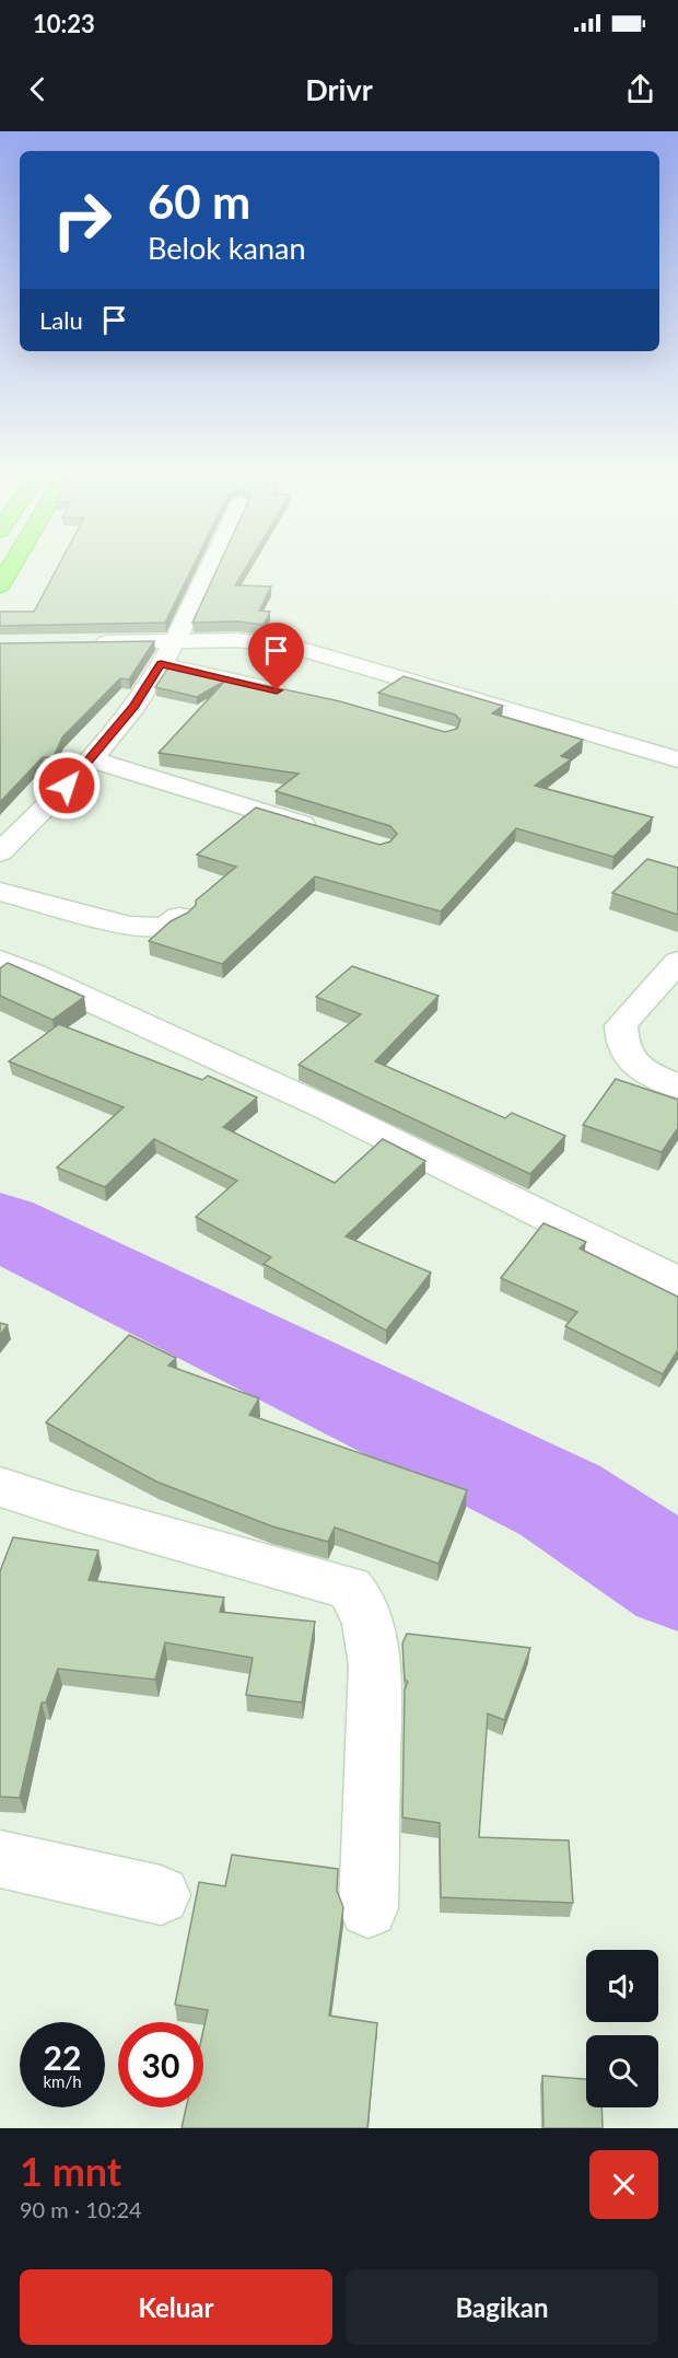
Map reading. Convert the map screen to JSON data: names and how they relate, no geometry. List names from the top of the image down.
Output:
{
  "page": {
    "status": "10:23",
    "header": "Drivr",
    "turn": ["60 m", "Belok kanan"],
    "then": "Lalu",
    "speed": "22 km/h",
    "limit": "30",
    "heading": ["1 mnt", "90 m · 10:24"],
    "buttons": ["Keluar", "Bagikan"]
  }
}
